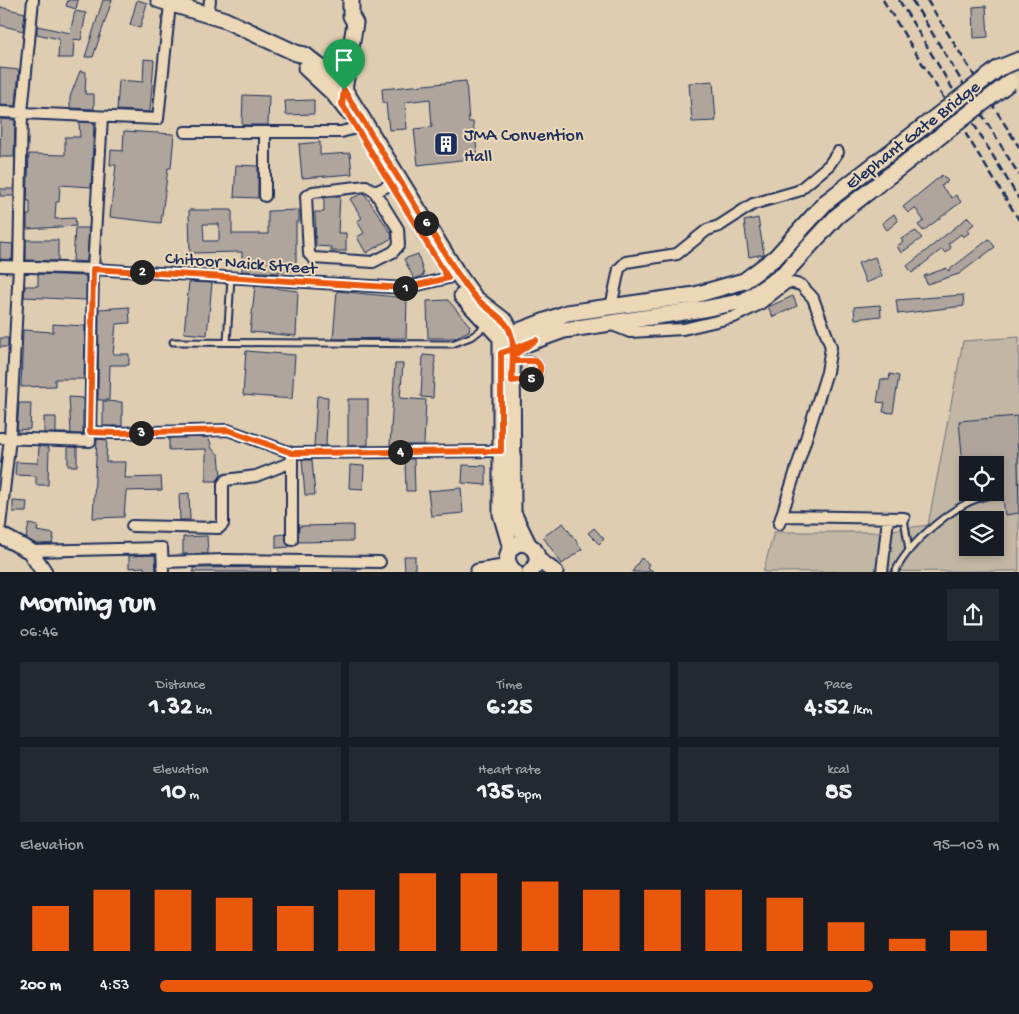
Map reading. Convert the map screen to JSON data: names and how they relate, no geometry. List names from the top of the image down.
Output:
{
  "streets": {
    "main road": ["Elephant Gate Bridge"],
    "street": ["Chitoor Naick Street"]
  },
  "places": {
    "building": ["JMA Convention Hall"]
  },
  "page": {
    "pins": [
      "6",
      "2",
      "1",
      "5",
      "3",
      "4"
    ],
    "heading": ["Morning run", "06:46"],
    "stats": [
      ["Distance", "1.32 km"],
      ["Time", "6:25"],
      ["Pace", "4:52 /km"],
      ["Elevation", "10 m"],
      ["Heart rate", "135 bpm"],
      ["kcal", "85"]
    ],
    "chart": ["Elevation", "95–103 m"],
    "list": [
      {
        "name": "200 m",
        "note": "4:53"
      }
    ]
  }
}
